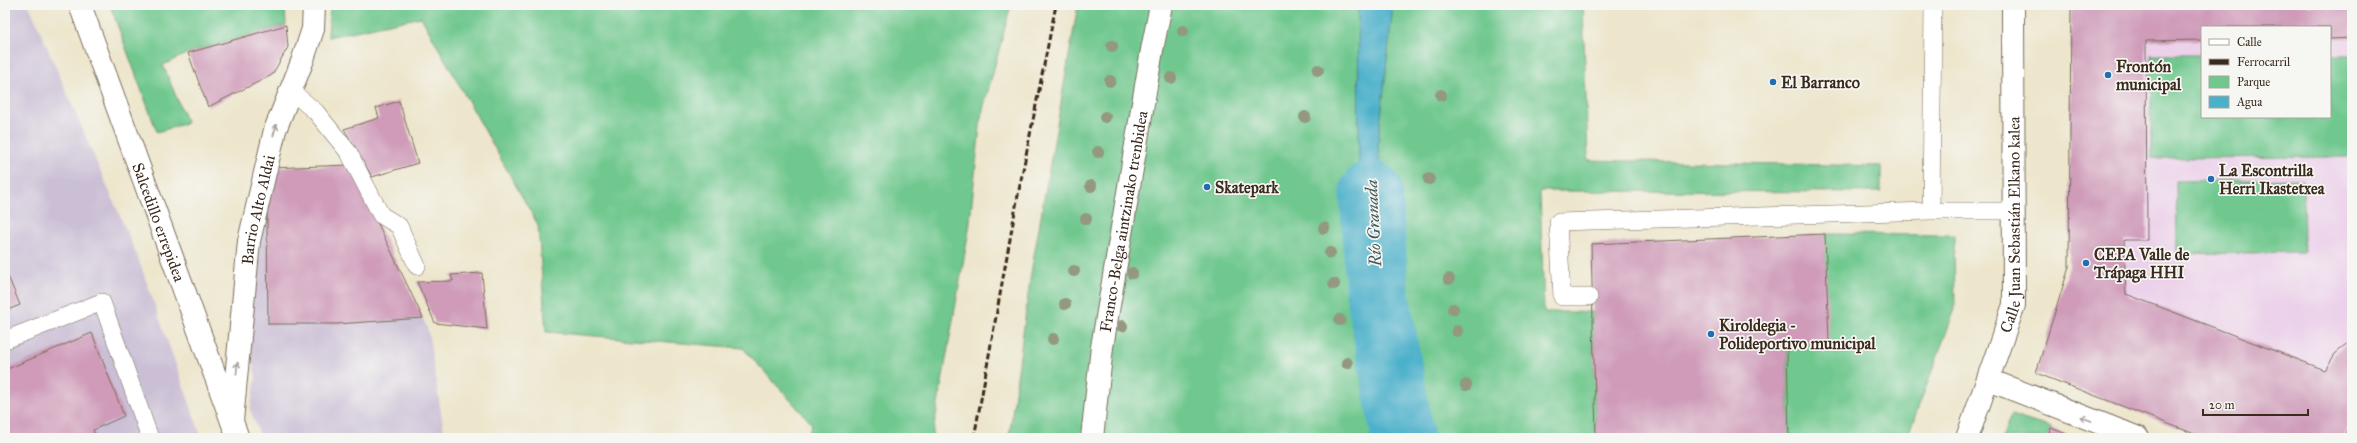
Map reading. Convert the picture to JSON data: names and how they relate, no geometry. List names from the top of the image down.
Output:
{
  "streets": {
    "street": [
      "Barrio Alto Aldai",
      "Salcedillo errepidea",
      "Franco-Belga aintzinako trenbidea",
      "Calle Juan Sebastián Elkano kalea"
    ]
  },
  "crossings": [
    ["Barrio Alto Aldai", "Salcedillo errepidea"]
  ],
  "one_way": ["Barrio Alto Aldai"],
  "water": ["Río Granada"],
  "places": [
    "Frontón municipal",
    "El Barranco",
    "La Escontrilla Herri Ikastetxea",
    "Skatepark",
    "CEPA Valle de Trápaga HHI",
    "Kiroldegia - Polideportivo municipal"
  ],
  "legend": [
    "Calle",
    "Ferrocarril",
    "Parque",
    "Agua"
  ],
  "scale_bar": "20 m"
}
